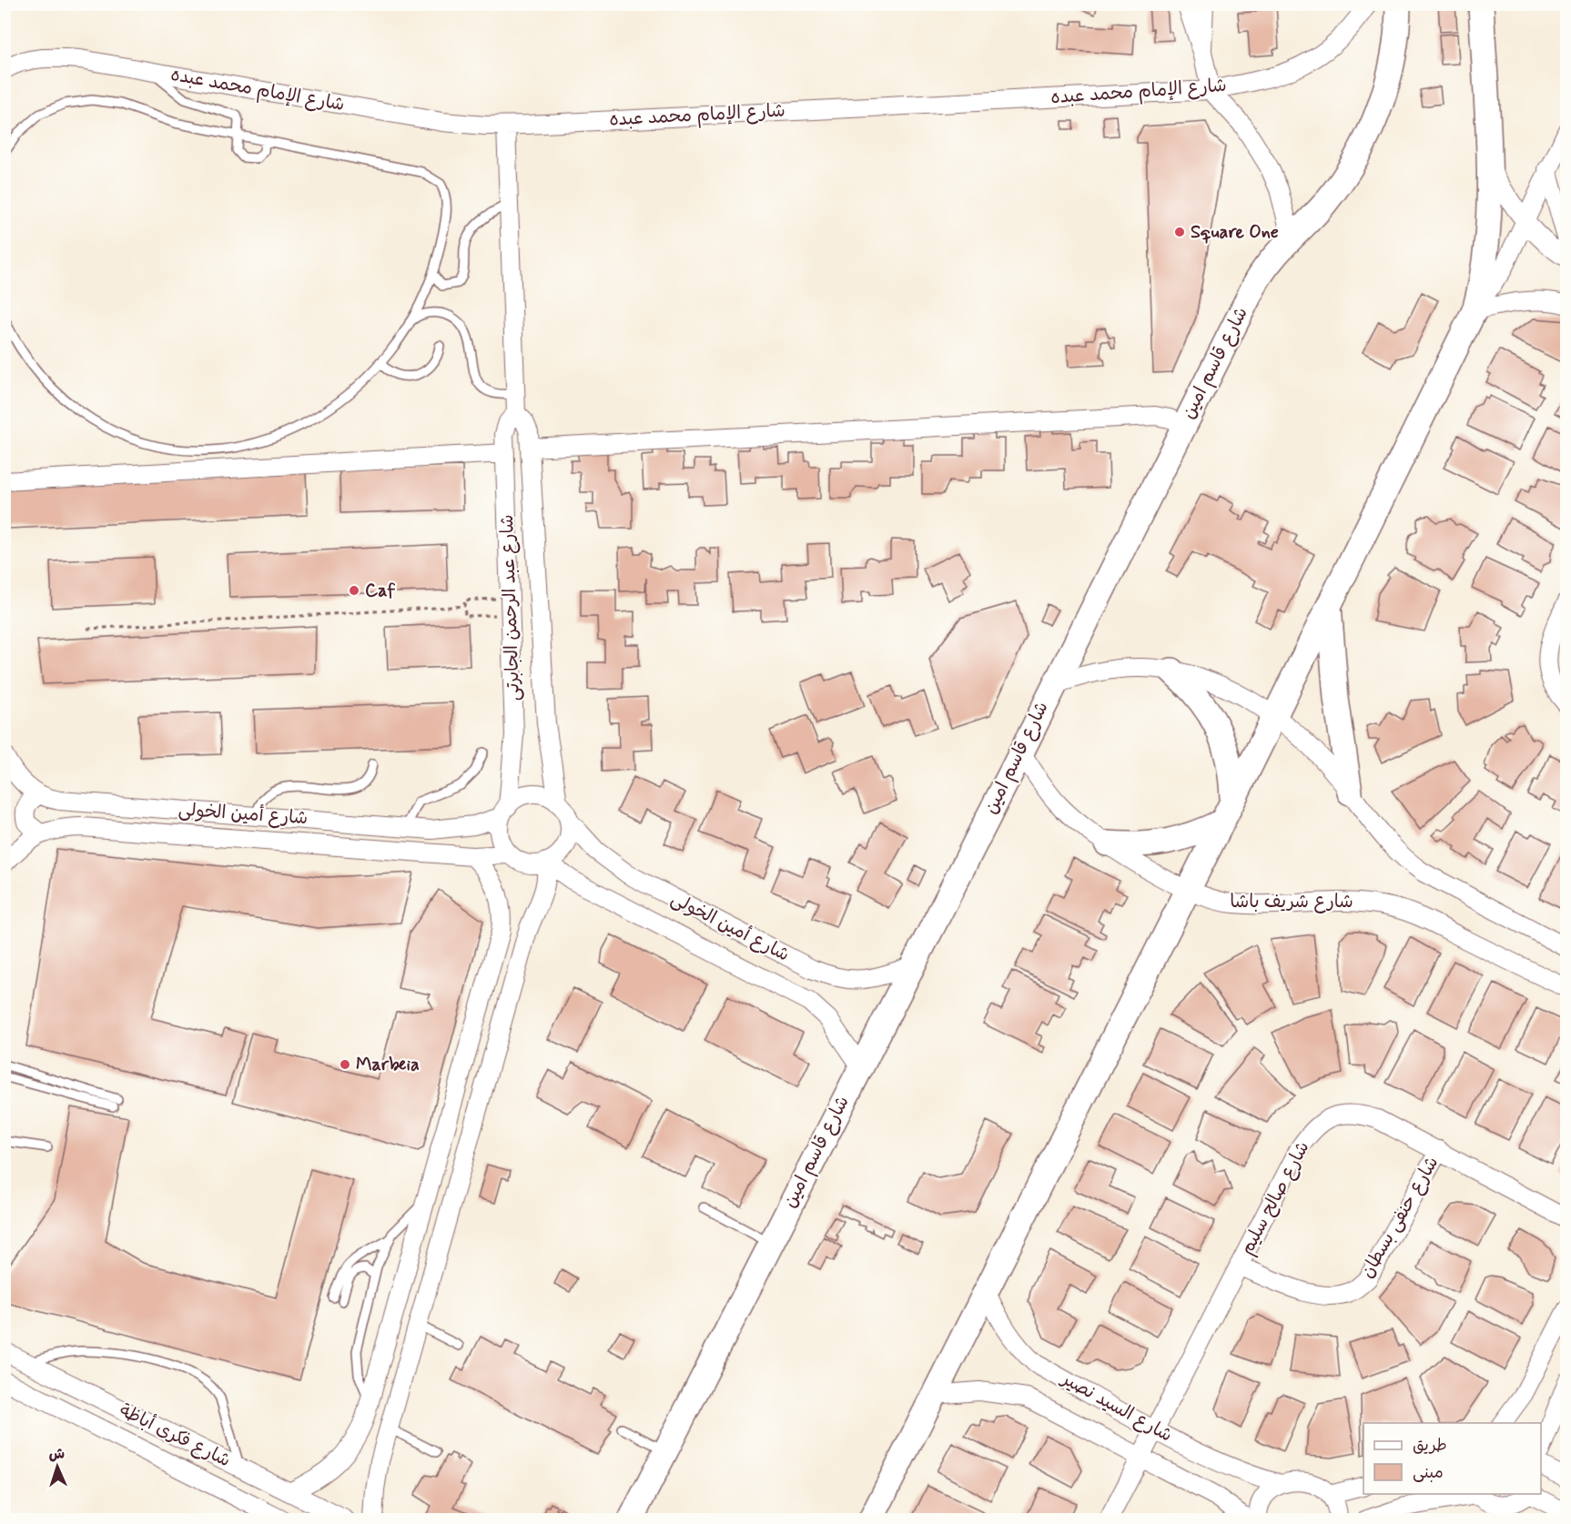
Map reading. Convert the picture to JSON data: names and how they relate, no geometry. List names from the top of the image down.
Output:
{
  "streets": {
    "main road": ["شارع قاسم امين"],
    "street": [
      "شارع الإمام محمد عبده",
      "شارع عبد الرحمن الجابرتى",
      "شارع أمين الخولى",
      "شارع شريف باشا",
      "شارع صالح سليم",
      "شارع حنفى بسطان",
      "شارع السيد نصير",
      "شارع فكرى أباظة"
    ]
  },
  "crossings": [
    ["شارع الإمام محمد عبده", "شارع عبد الرحمن الجابرتى"],
    ["شارع قاسم امين", "شارع أمين الخولى"],
    ["شارع قاسم امين", "شارع شريف باشا"],
    ["شارع عبد الرحمن الجابرتى", "شارع أمين الخولى"],
    ["شارع صالح سليم", "شارع حنفى بسطان"],
    ["شارع صالح سليم", "شارع السيد نصير"]
  ],
  "places": ["Square One", "Caf", "Marbeia"],
  "legend": ["طريق", "مبنى"],
  "north": "top"
}
